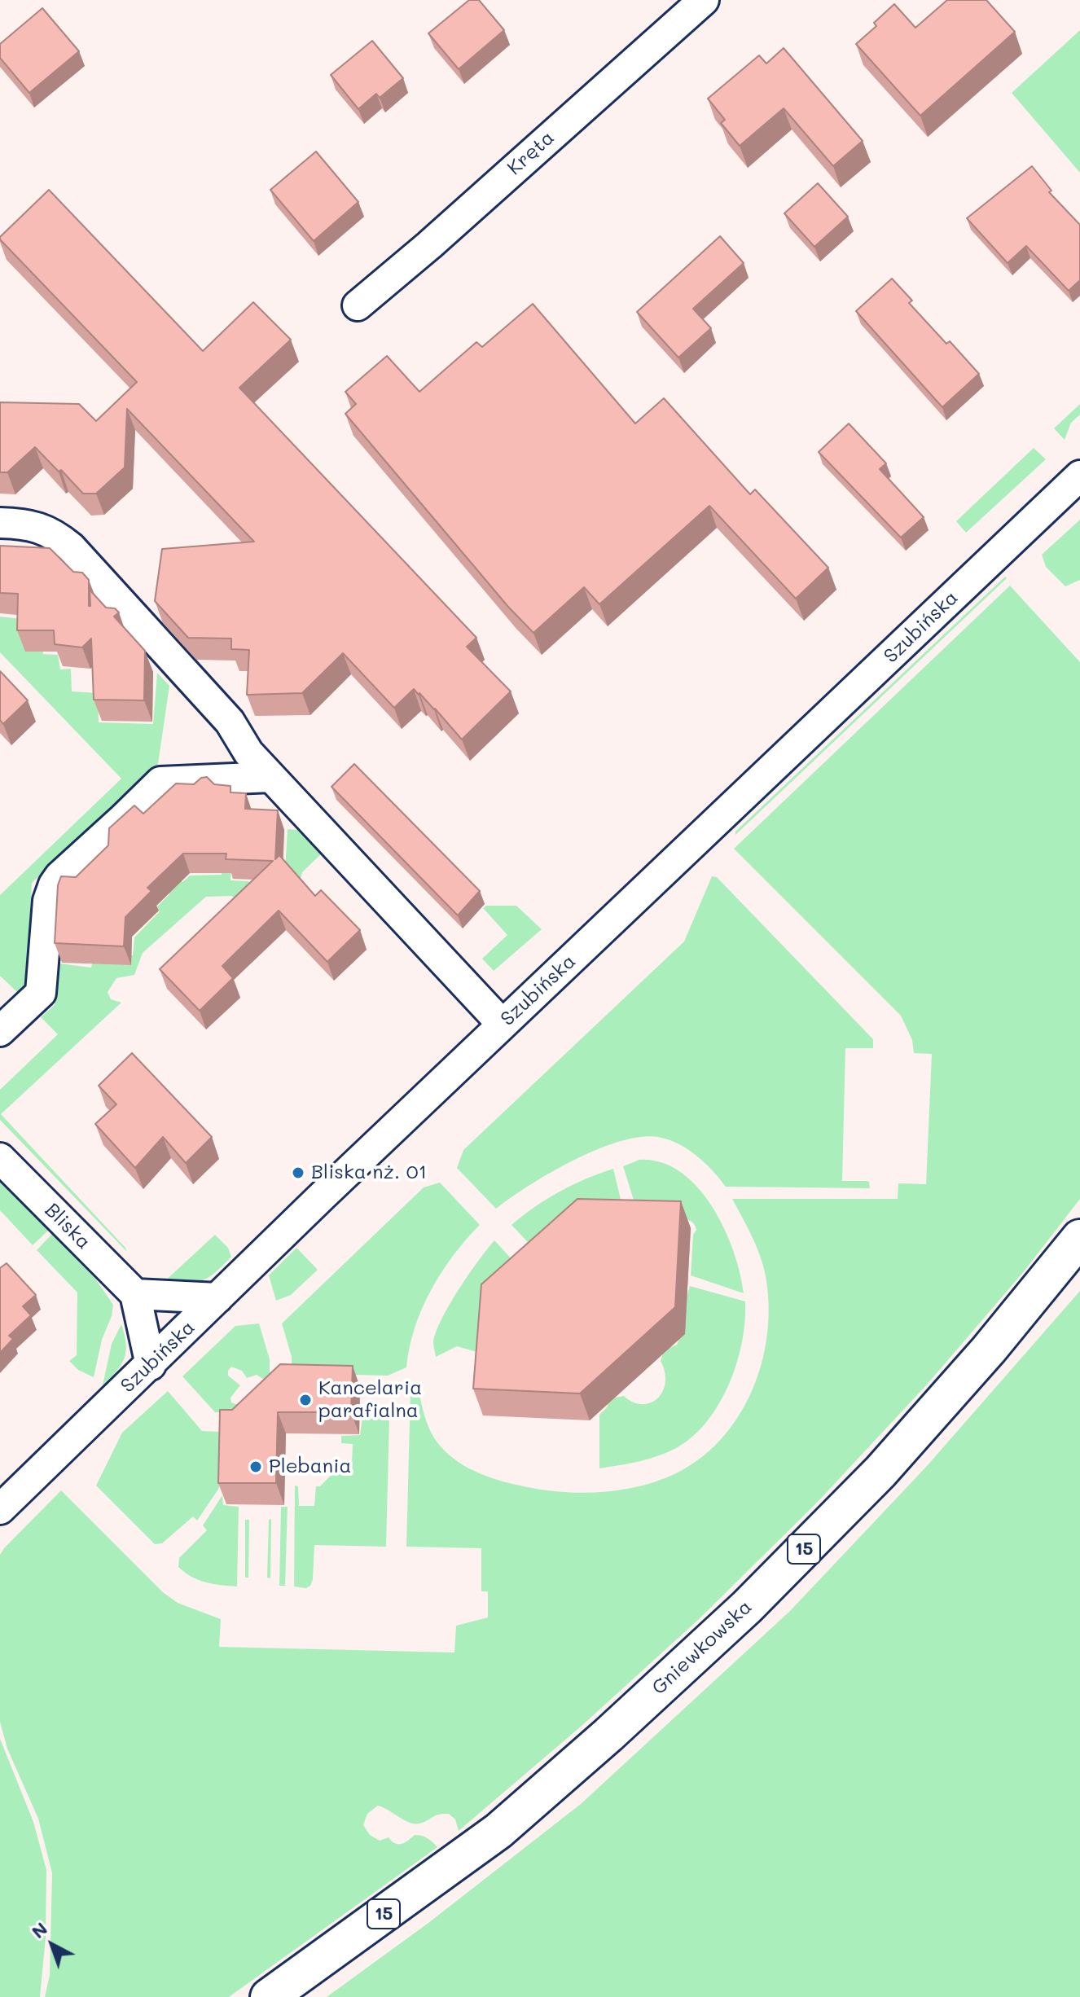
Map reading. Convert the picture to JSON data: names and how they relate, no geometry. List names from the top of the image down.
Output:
{
  "streets": {
    "main road": ["15", "Gniewkowska"],
    "street": ["Kręta", "Szubińska", "Bliska"]
  },
  "places": ["Bliska nż. 01", "Kancelaria parafialna", "Plebania"],
  "north": "top left"
}
